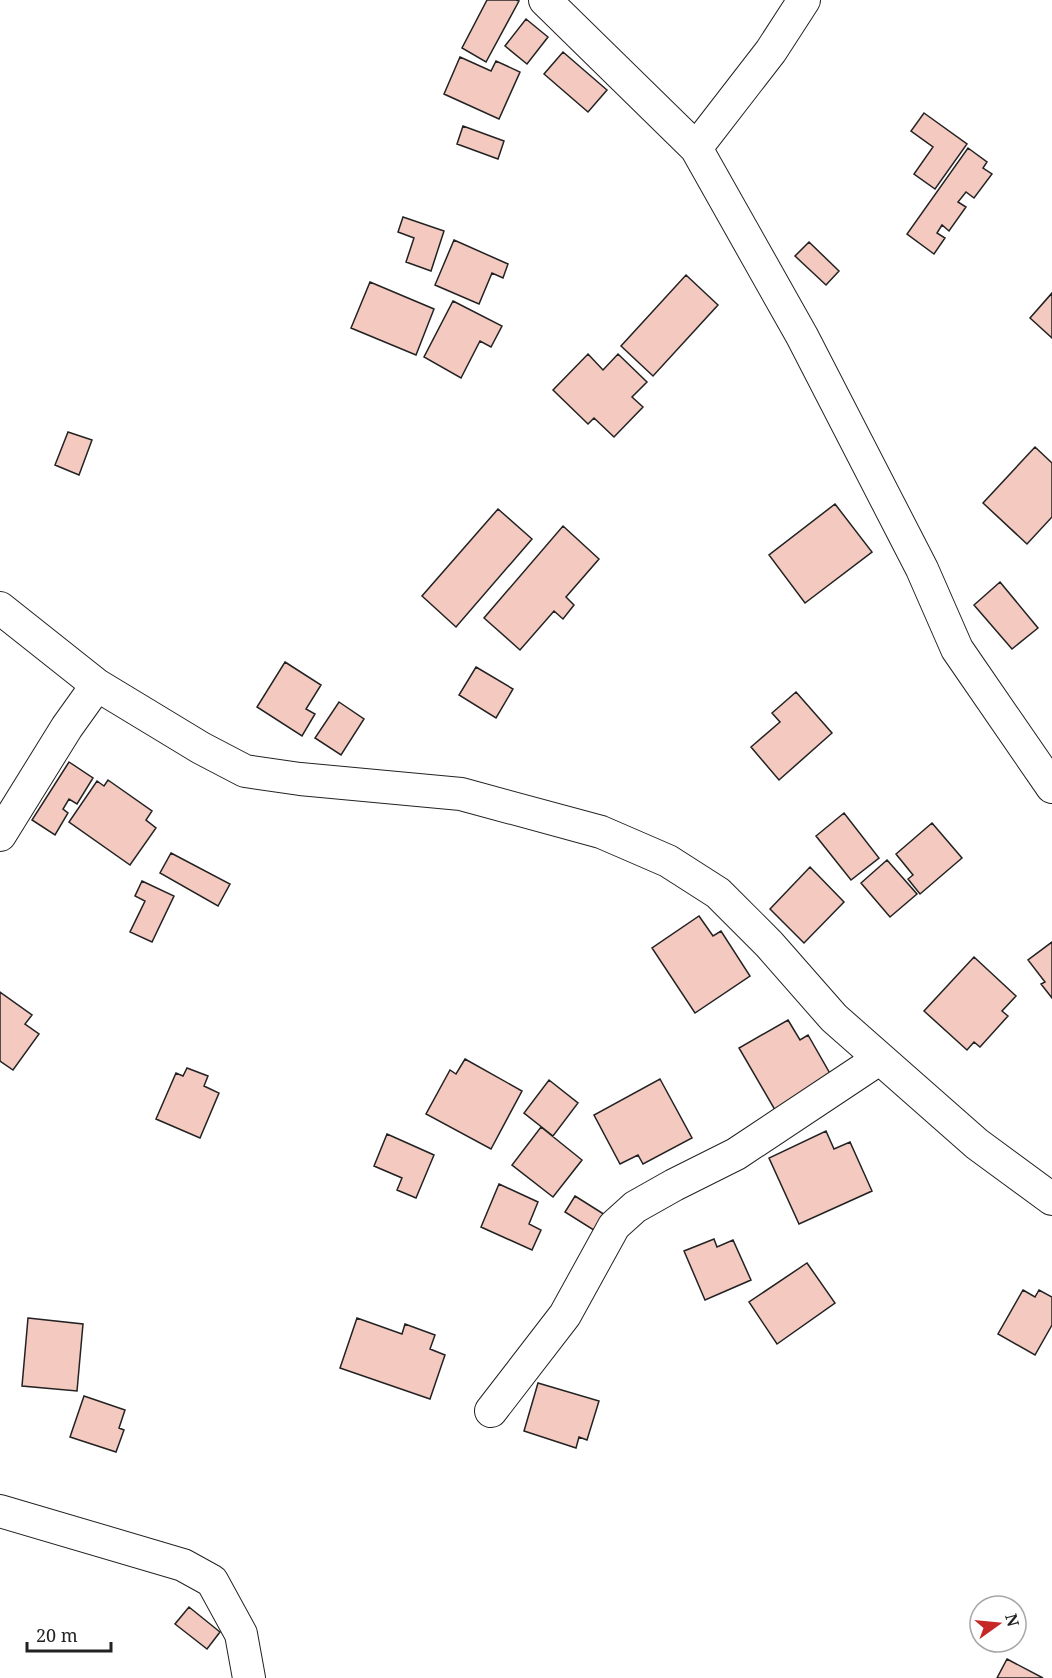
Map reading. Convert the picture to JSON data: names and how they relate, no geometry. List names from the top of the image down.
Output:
{
  "scale_bar": "20 m",
  "north": "right"
}
